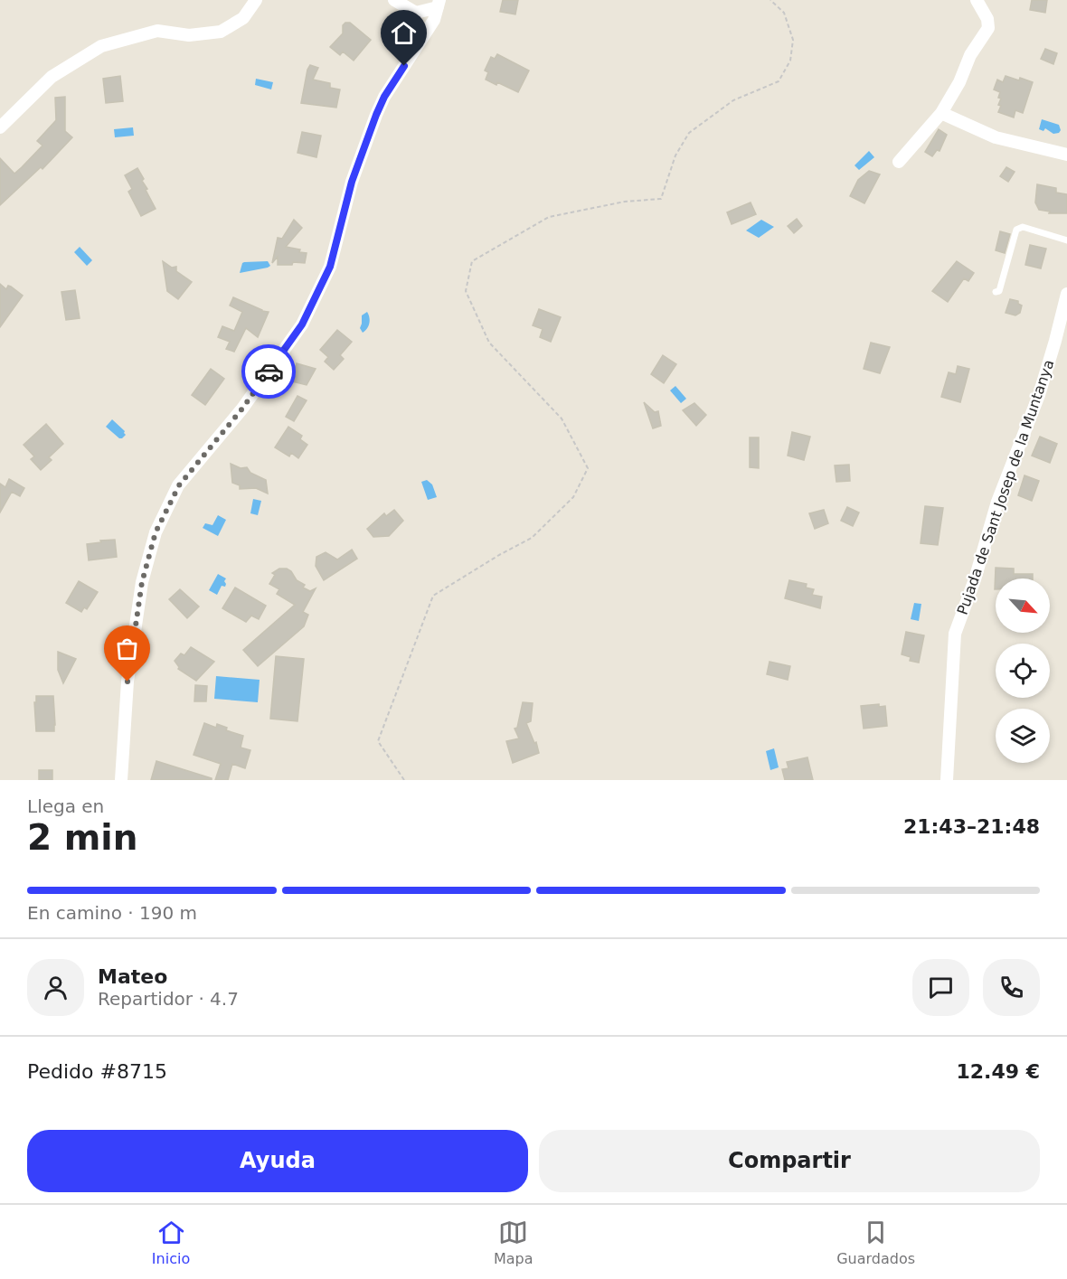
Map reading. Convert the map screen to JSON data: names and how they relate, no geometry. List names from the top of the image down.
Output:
{
  "streets": {
    "street": ["Pujada de Sant Josep de la Muntanya"]
  },
  "north": "bottom right",
  "page": {
    "heading": ["2 min", "Llega en", "21:43–21:48"],
    "panel": [
      "Mateo",
      "Repartidor · 4.7",
      "Pedido #8715",
      "12.49 €"
    ],
    "bar": "En camino · 190 m",
    "buttons": ["Ayuda", "Compartir"],
    "tabs": ["Inicio", "Mapa", "Guardados"]
  }
}
